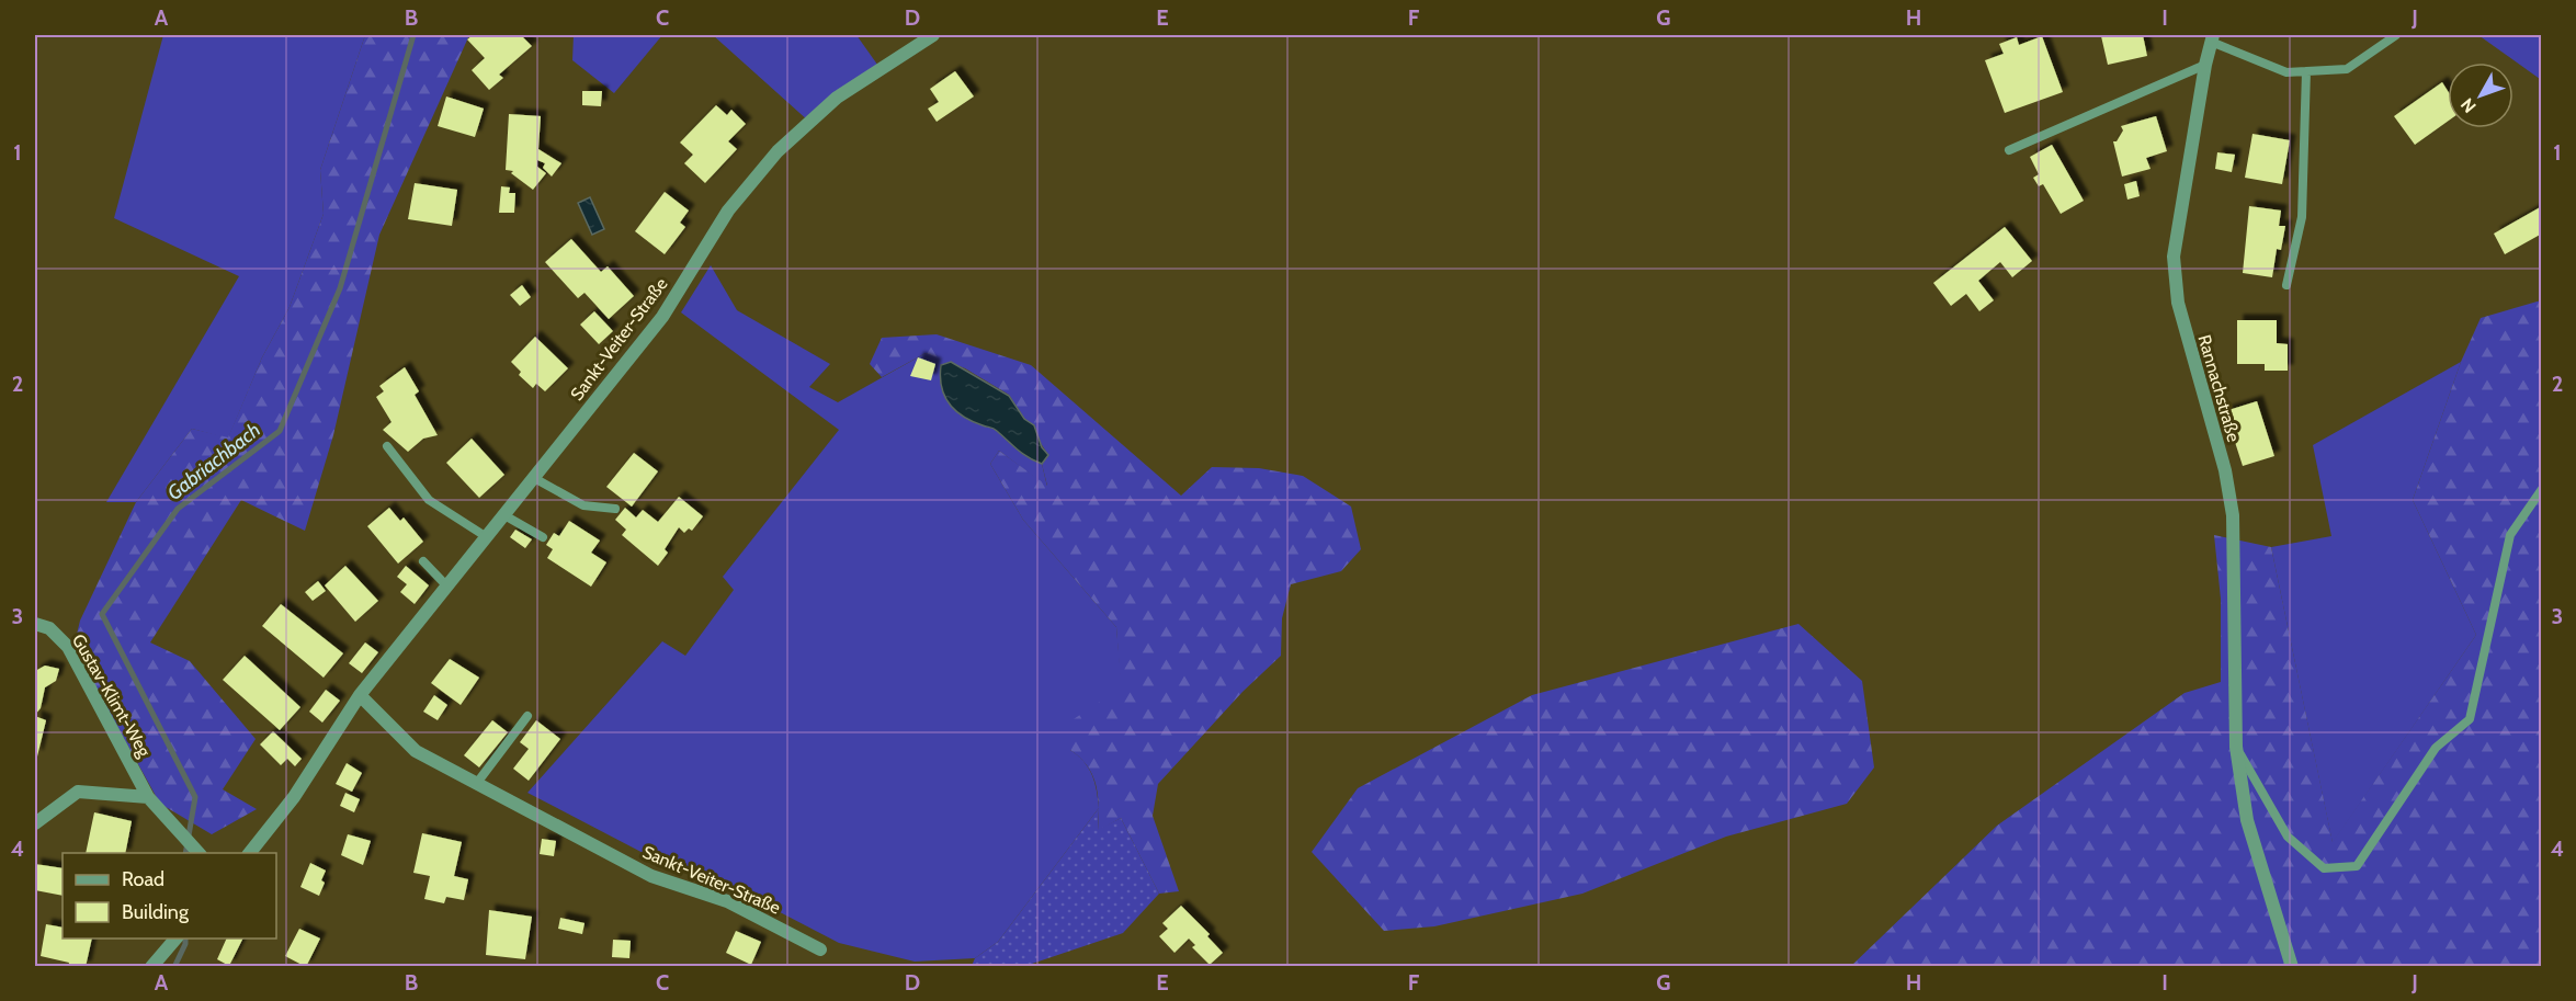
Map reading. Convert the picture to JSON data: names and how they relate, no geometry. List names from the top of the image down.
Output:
{
  "streets": {
    "street": ["Sankt-Veiter-Straße", "Rannachstraße", "Gustav-Klimt-Weg"]
  },
  "water": ["Gabriachbach"],
  "legend": ["Road", "Building"],
  "north": "bottom left",
  "grid": {
    "columns": [
      "A",
      "B",
      "C",
      "D",
      "E",
      "F",
      "G",
      "H",
      "I",
      "J"
    ],
    "rows": [
      "1",
      "2",
      "3",
      "4"
    ]
  }
}
